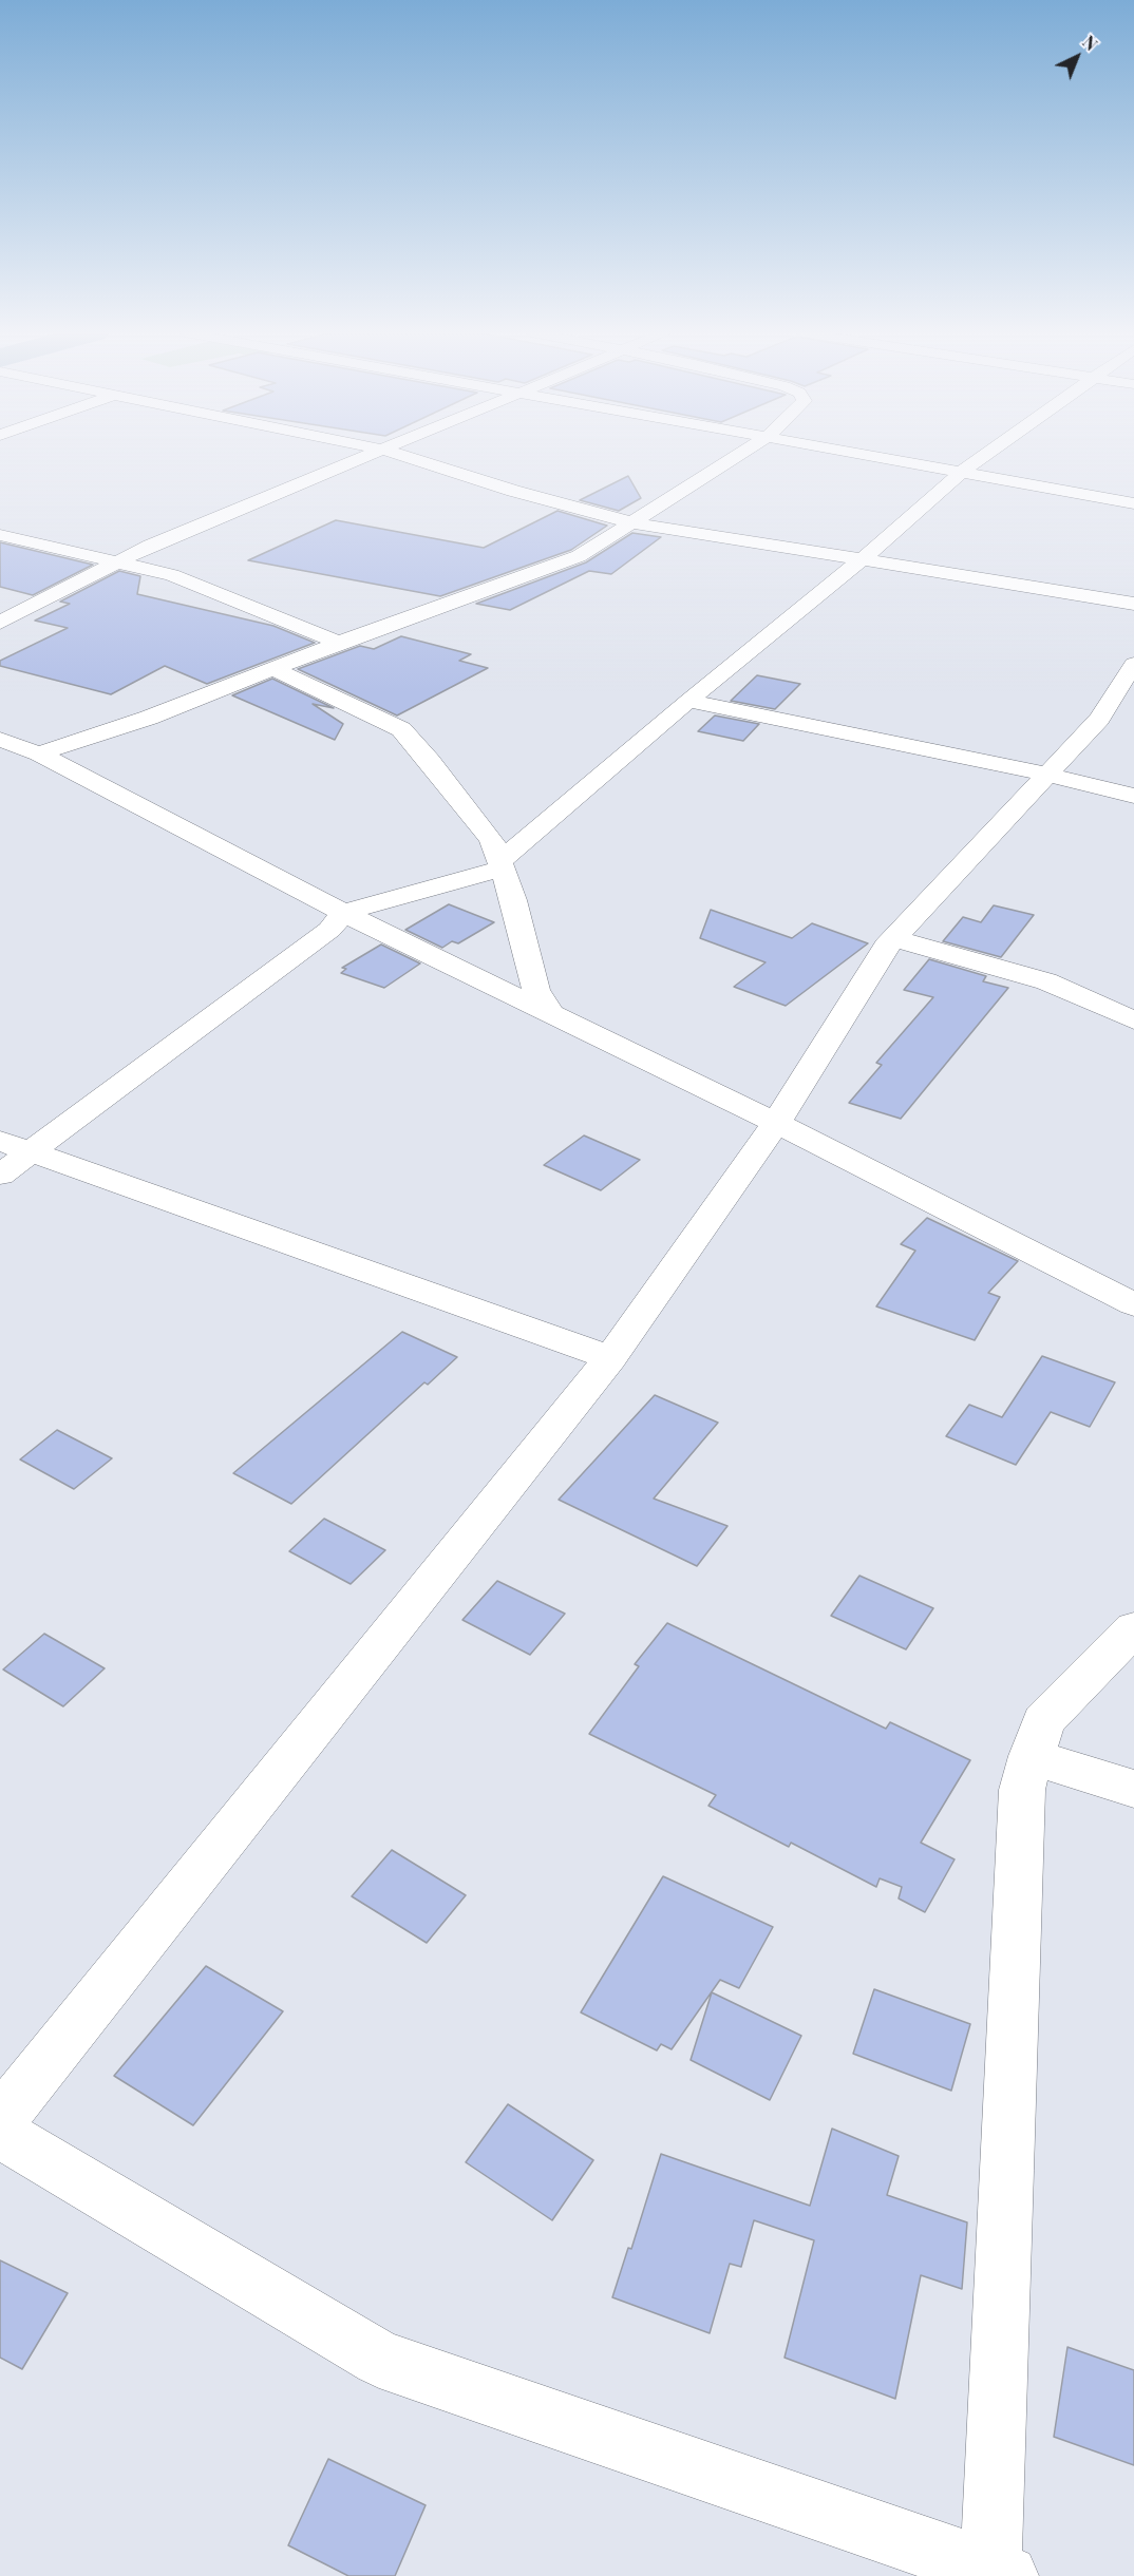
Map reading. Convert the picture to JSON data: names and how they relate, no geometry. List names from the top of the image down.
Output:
{
  "north": "top right"
}
